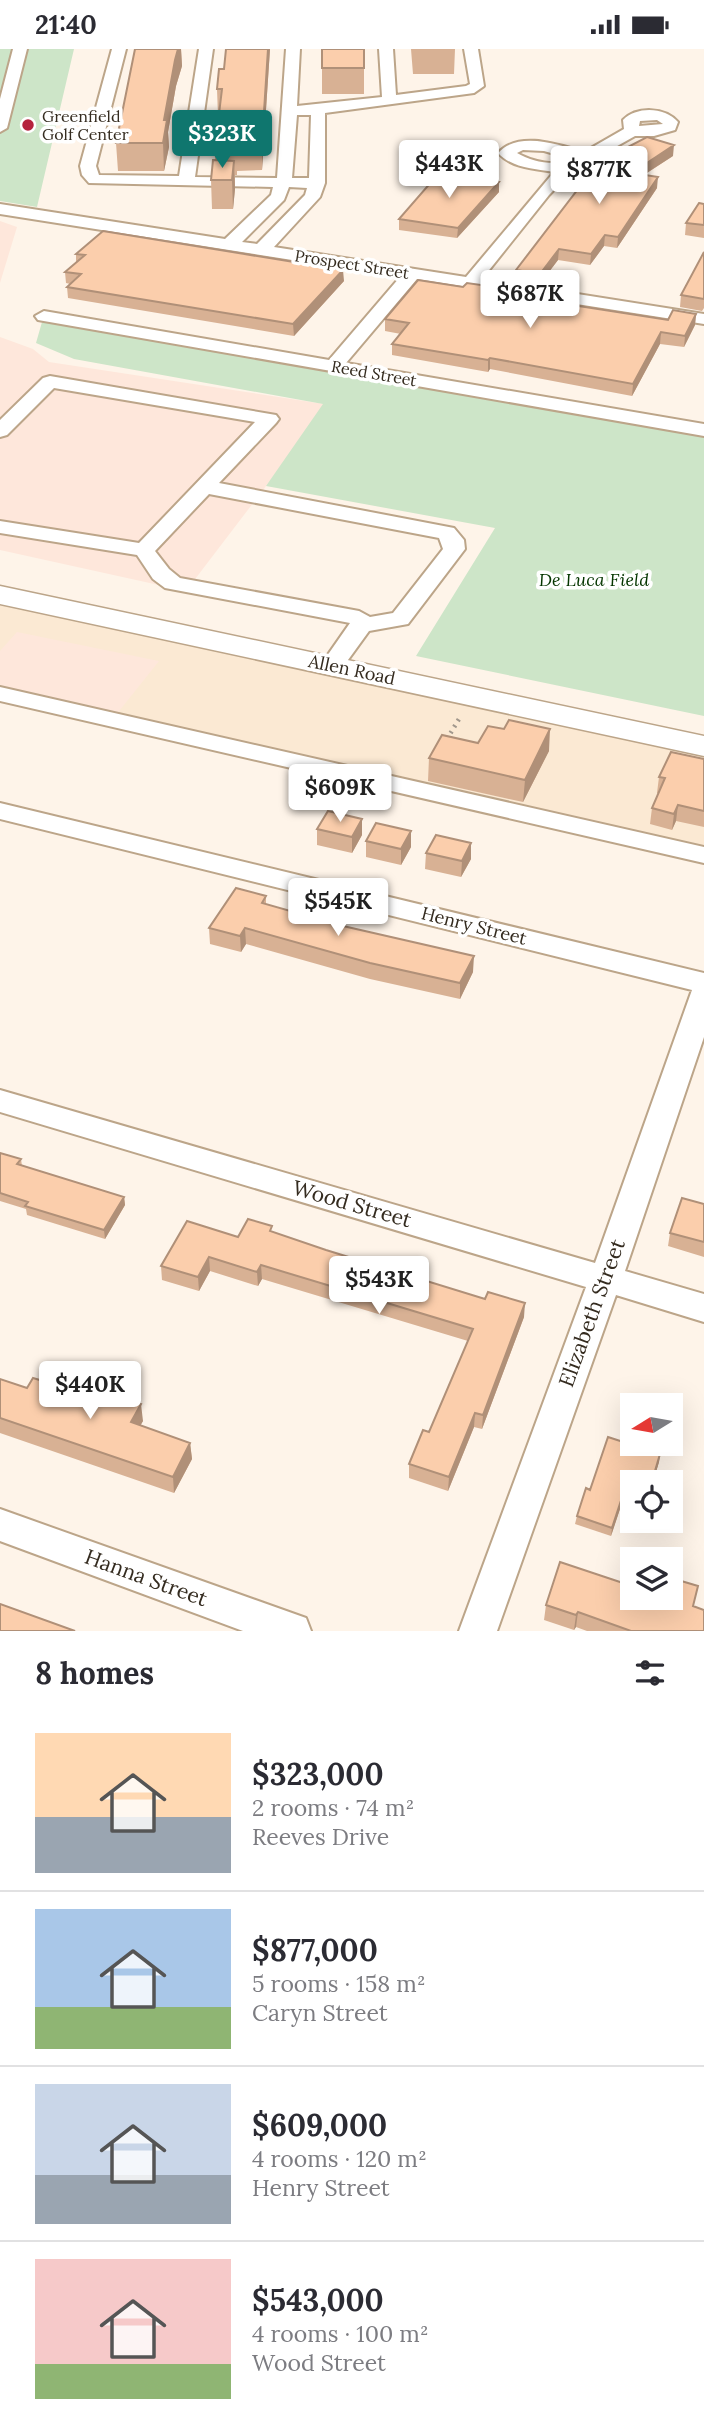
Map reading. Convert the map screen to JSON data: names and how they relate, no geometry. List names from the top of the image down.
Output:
{
  "streets": {
    "main road": ["Allen Road"],
    "street": [
      "Prospect Street",
      "Reed Street",
      "Henry Street",
      "Wood Street",
      "Elizabeth Street",
      "Hanna Street"
    ]
  },
  "crossings": [
    ["Wood Street", "Elizabeth Street"]
  ],
  "parks": ["De Luca Field"],
  "places": ["Greenfield Golf Center"],
  "north": "left",
  "page": {
    "status": "21:40",
    "price": [
      "$323K",
      "$443K",
      "$877K",
      "$687K",
      "$609K",
      "$545K",
      "$543K",
      "$440K"
    ],
    "heading": "8 homes",
    "list": [
      {
        "name": "$323,000",
        "note": "2 rooms · 74 m² · Reeves Drive"
      },
      {
        "name": "$877,000",
        "note": "5 rooms · 158 m² · Caryn Street"
      },
      {
        "name": "$609,000",
        "note": "4 rooms · 120 m² · Henry Street"
      },
      {
        "name": "$543,000",
        "note": "4 rooms · 100 m² · Wood Street"
      }
    ]
  }
}
